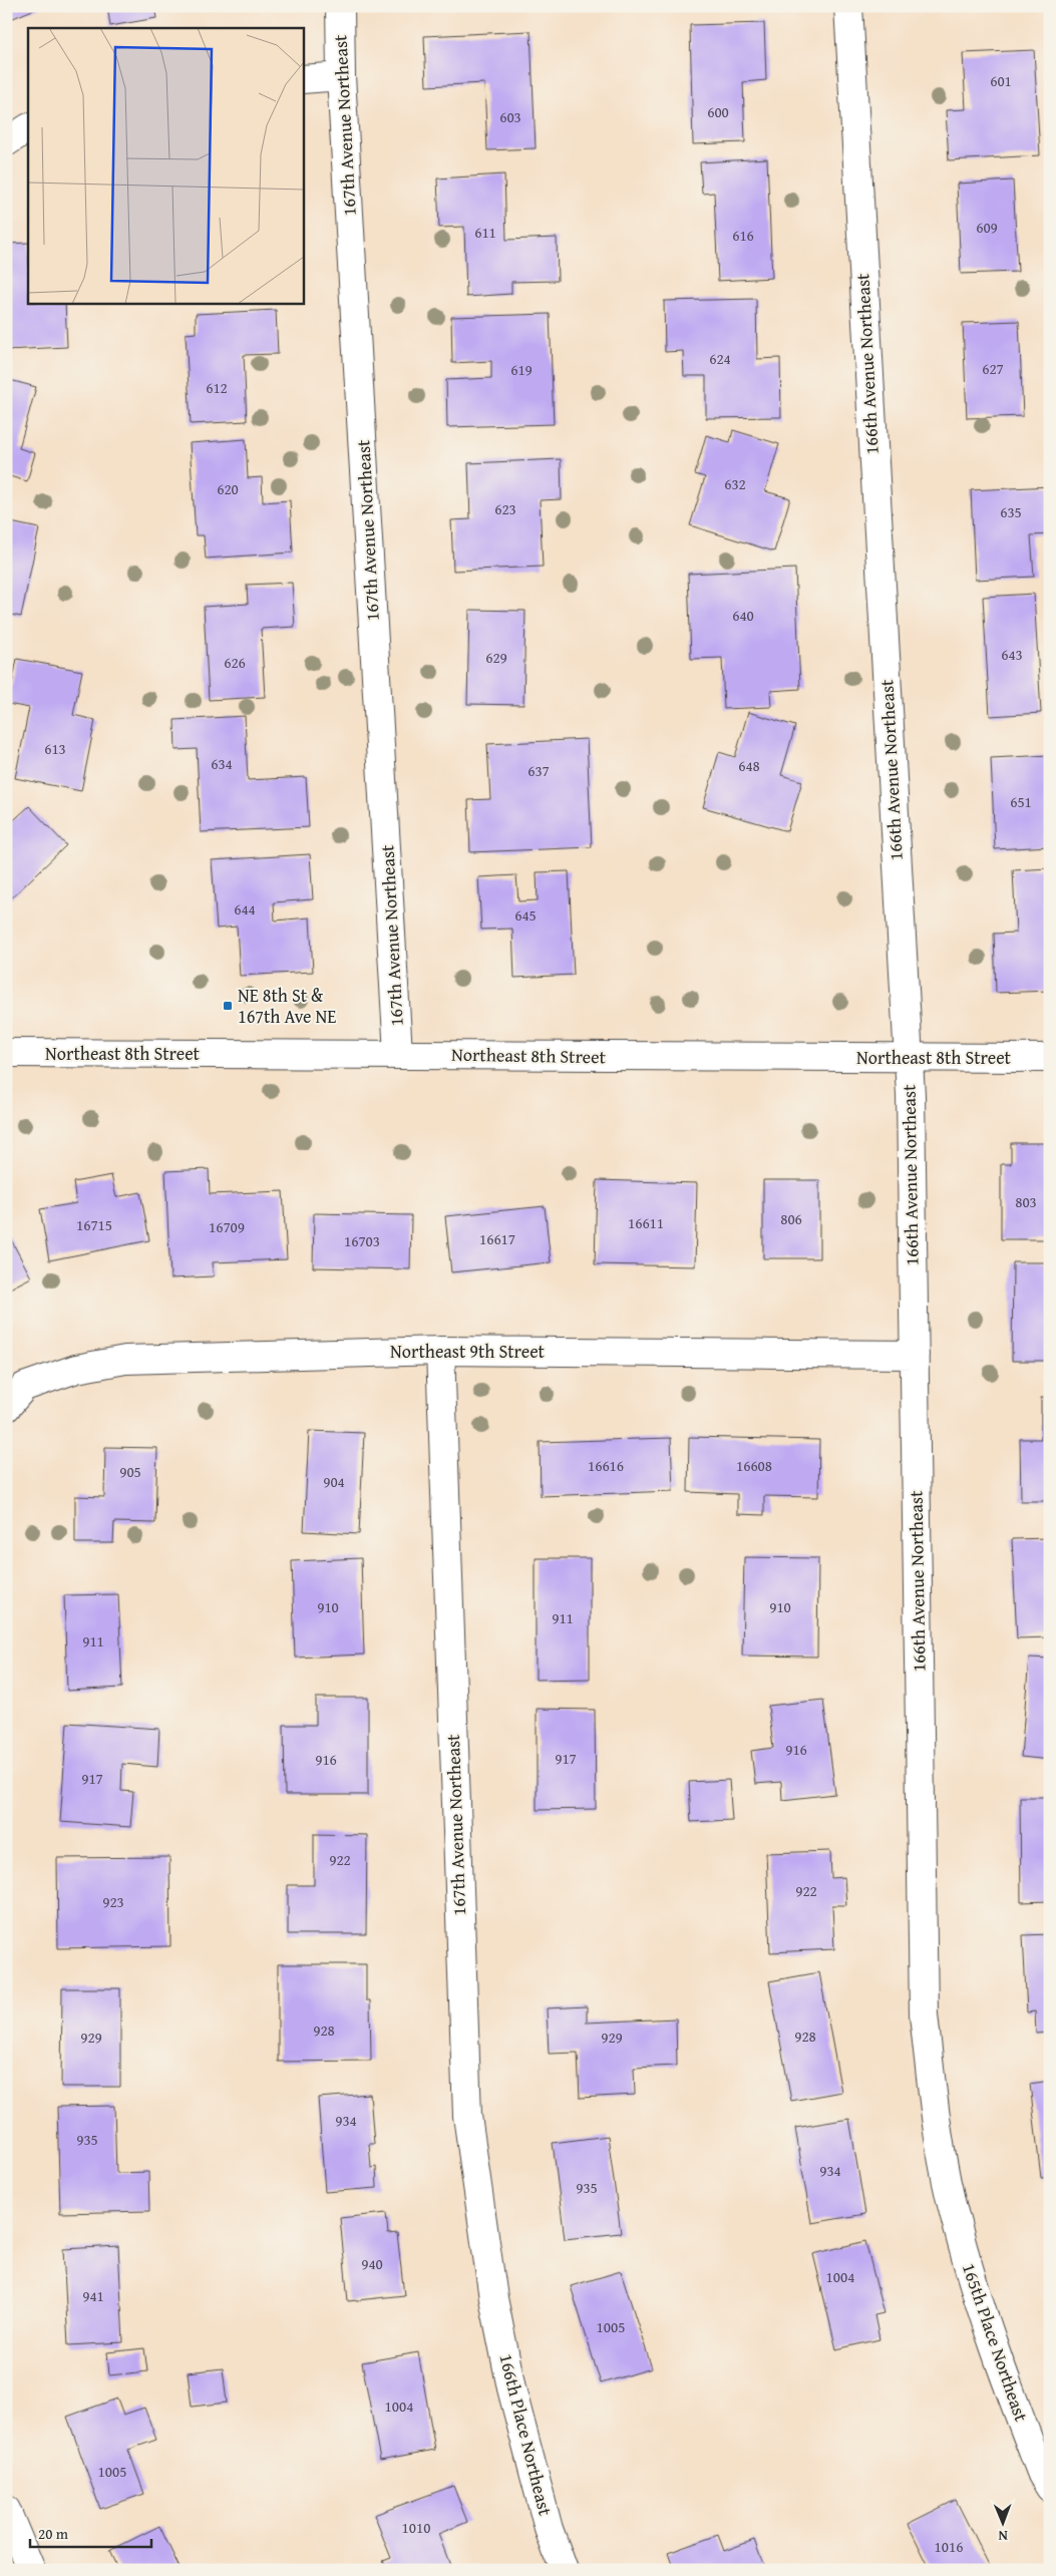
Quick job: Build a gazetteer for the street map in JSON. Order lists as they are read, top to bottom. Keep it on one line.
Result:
{"streets":{"street":["167th Avenue Northeast","166th Avenue Northeast","Northeast 8th Street","Northeast 9th Street","165th Place Northeast","166th Place Northeast"]},"crossings":[["167th Avenue Northeast","Northeast 8th Street"],["167th Avenue Northeast","Northeast 9th Street"],["167th Avenue Northeast","166th Place Northeast"],["166th Avenue Northeast","Northeast 8th Street"],["166th Avenue Northeast","Northeast 9th Street"],["166th Avenue Northeast","165th Place Northeast"]],"places":{"transit":["NE 8th St & 167th Ave NE"]},"house_numbers":["601","600","603","609","611","616","624","627","619","612","632","620","623","635","640","643","629","626","613","634","648","637","651","644","645","803","806","16611","16715","16709","16617","16703","16616","16608","905","904","910","910","911","911","916","917","916","917","922","922","923","928","928","929","929","934","935","934","935","940","1004","941","1005","1004","1005","1010","1016"],"scale_bar":"20 m","north":"bottom"}
